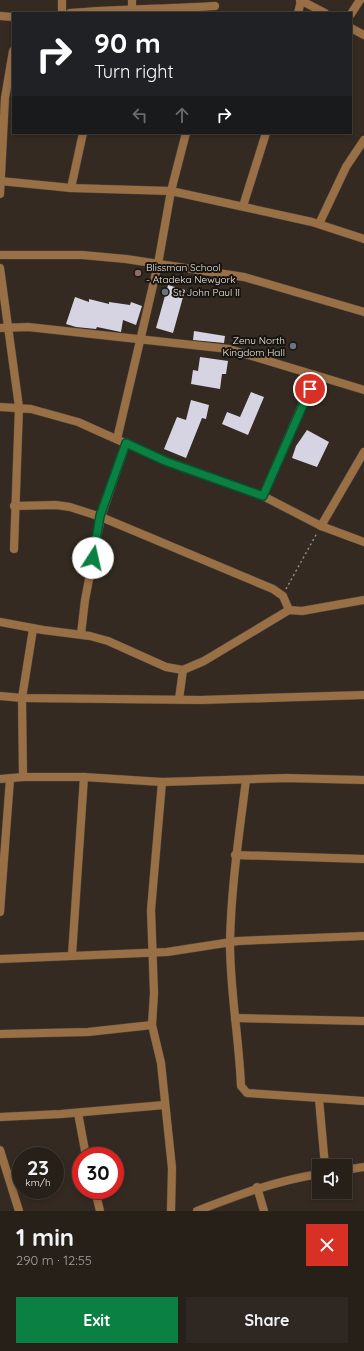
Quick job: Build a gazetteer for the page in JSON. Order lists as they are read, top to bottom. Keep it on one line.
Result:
{"places":["Blissman School - Atadeka Newyork","St. John Paul II","Zenu North Kingdom Hall"],"page":{"turn":["90 m","Turn right"],"speed":"23 km/h","limit":"30","heading":["1 min","290 m · 12:55"],"buttons":["Exit","Share"]}}
